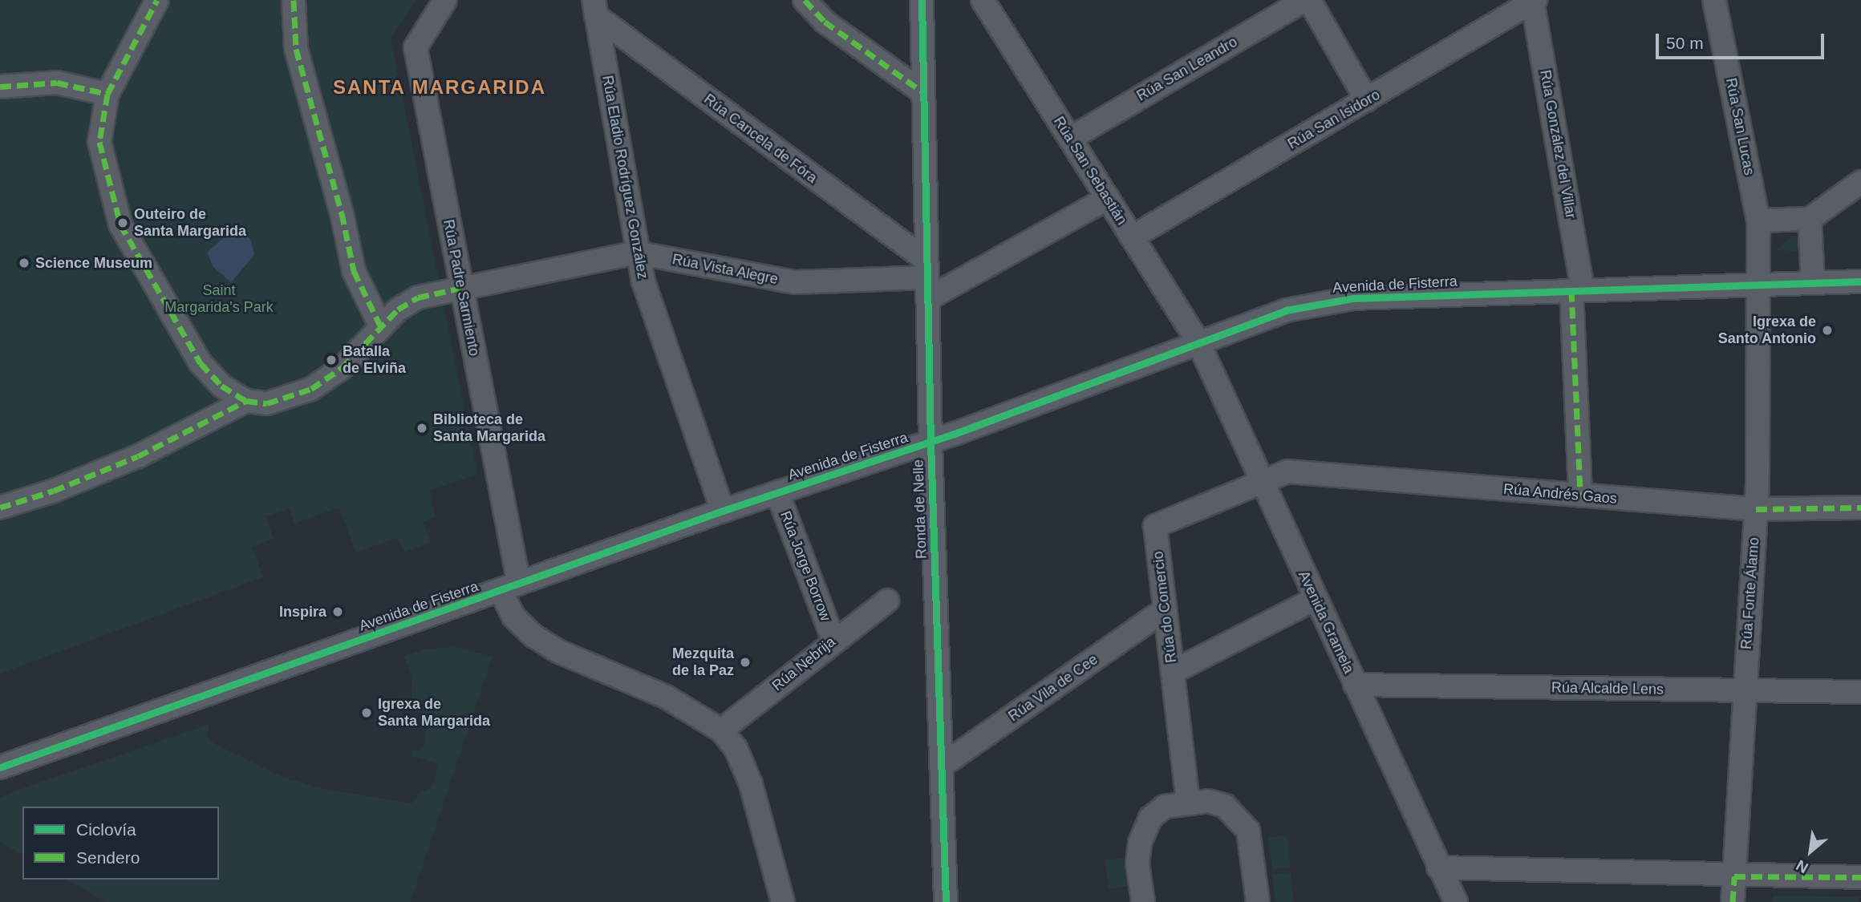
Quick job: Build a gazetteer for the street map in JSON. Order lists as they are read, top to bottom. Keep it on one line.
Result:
{"streets":{"street":["Rúa San Leandro","Rúa San Isidoro","Rúa San Lucas","Rúa Cancela de Fóra","Rúa González del Villar","Rúa San Sebastián","Rúa Eladio Rodríguez González","Rúa Vista Alegre","Avenida de Fisterra","Rúa Padre Sarmiento","Rúa Andrés Gaos","Ronda de Nelle","Rúa Jorge Borrow","Rúa Fonte Álamo","Rúa do Comercio","Avenida Gramela","Rúa Nebrija","Rúa Vila de Cee","Rúa Alcalde Lens"]},"crossings":[["Rúa San Leandro","Rúa San Sebastián"],["Rúa San Isidoro","Rúa González del Villar"],["Rúa San Isidoro","Rúa San Sebastián"],["Rúa San Lucas","Avenida de Fisterra"],["Rúa San Lucas","Rúa Fonte Álamo"],["Rúa Cancela de Fóra","Rúa Eladio Rodríguez González"],["Rúa Cancela de Fóra","Rúa Vista Alegre"],["Rúa Cancela de Fóra","Ronda de Nelle"],["Rúa González del Villar","Avenida de Fisterra"],["Rúa González del Villar","Rúa Andrés Gaos"],["Rúa San Sebastián","Avenida de Fisterra"],["Rúa San Sebastián","Avenida Gramela"],["Rúa Eladio Rodríguez González","Rúa Vista Alegre"],["Rúa Eladio Rodríguez González","Avenida de Fisterra"],["Rúa Vista Alegre","Rúa Padre Sarmiento"],["Rúa Vista Alegre","Ronda de Nelle"],["Avenida de Fisterra","Rúa Padre Sarmiento"],["Avenida de Fisterra","Ronda de Nelle"],["Avenida de Fisterra","Rúa Jorge Borrow"],["Avenida de Fisterra","Rúa Fonte Álamo"],["Avenida de Fisterra","Avenida Gramela"],["Rúa Padre Sarmiento","Rúa Nebrija"],["Rúa Andrés Gaos","Rúa Fonte Álamo"],["Rúa Andrés Gaos","Rúa do Comercio"],["Rúa Andrés Gaos","Avenida Gramela"],["Ronda de Nelle","Rúa Vila de Cee"],["Rúa Jorge Borrow","Rúa Nebrija"],["Rúa Fonte Álamo","Rúa Alcalde Lens"],["Rúa do Comercio","Avenida Gramela"],["Rúa do Comercio","Rúa Vila de Cee"],["Avenida Gramela","Rúa Alcalde Lens"]],"districts":["SANTA MARGARIDA"],"parks":["Saint Margarida's Park"],"places":["Outeiro de Santa Margarida","Science Museum","Igrexa de Santo Antonio","Batalla de Elviña","Biblioteca de Santa Margarida","Inspira","Mezquita de la Paz","Igrexa de Santa Margarida"],"legend":["Ciclovía","Sendero"],"scale_bar":"50 m","north":"bottom left"}
